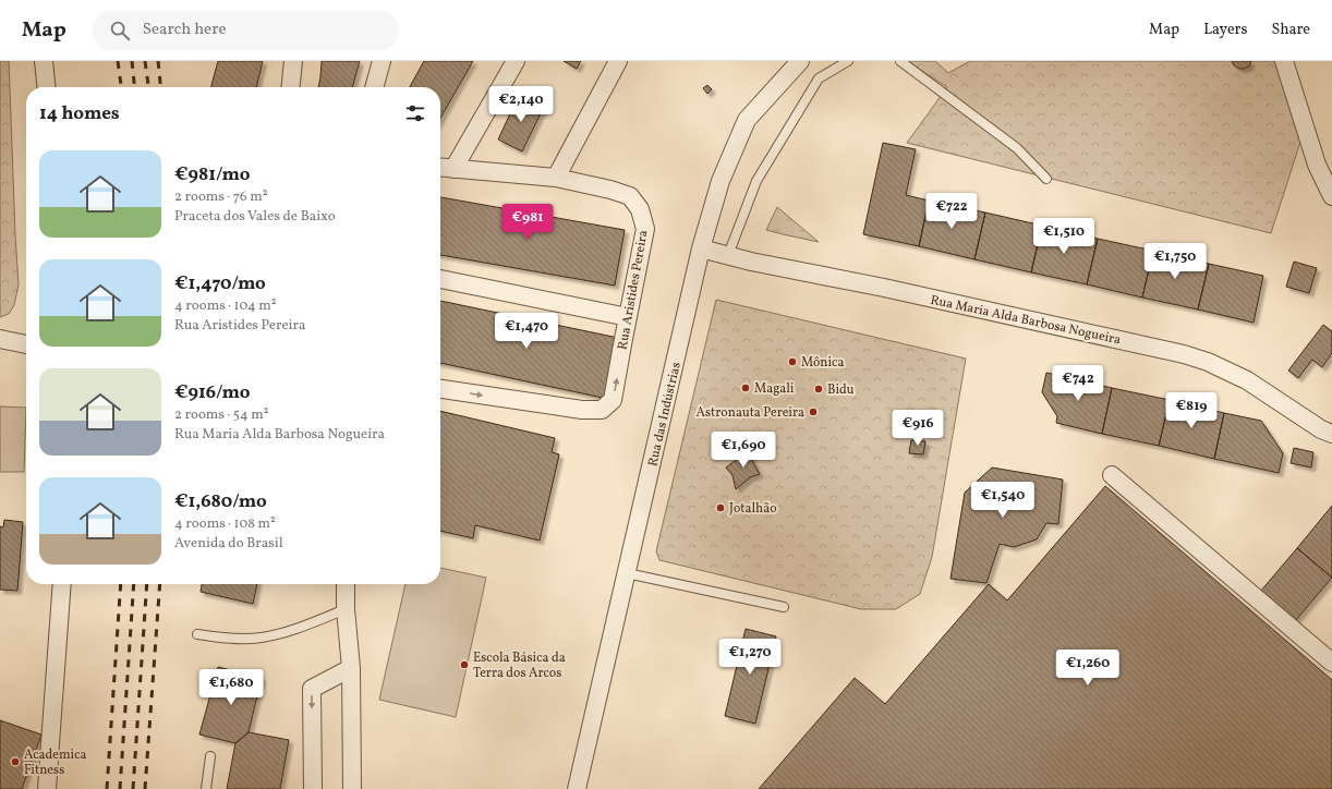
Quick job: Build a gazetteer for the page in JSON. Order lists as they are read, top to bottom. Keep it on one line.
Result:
{"streets":{"street":["Rua Aristides Pereira","Rua Maria Alda Barbosa Nogueira","Rua das Indústrias"]},"crossings":[["Rua Maria Alda Barbosa Nogueira","Rua das Indústrias"]],"places":["Mônica","Magali","Bidu","Astronauta Pereira","Jotalhão","Escola Básica da Terra dos Arcos","Academica Fitness"],"page":{"header":"Map","search":"Search here","nav":["Map","Layers","Share"],"price":["€2,140","€722","€981","€1,510","€1,750","€1,470","€742","€819","€916","€1,690","€1,540","€1,270","€1,260","€1,680"],"heading":"14 homes","list":[{"name":"€981/mo","note":"2 rooms · 76 m² · Praceta dos Vales de Baixo"},{"name":"€1,470/mo","note":"4 rooms · 104 m² · Rua Aristides Pereira"},{"name":"€916/mo","note":"2 rooms · 54 m² · Rua Maria Alda Barbosa Nogueira"},{"name":"€1,680/mo","note":"4 rooms · 108 m² · Avenida do Brasil"}]}}
